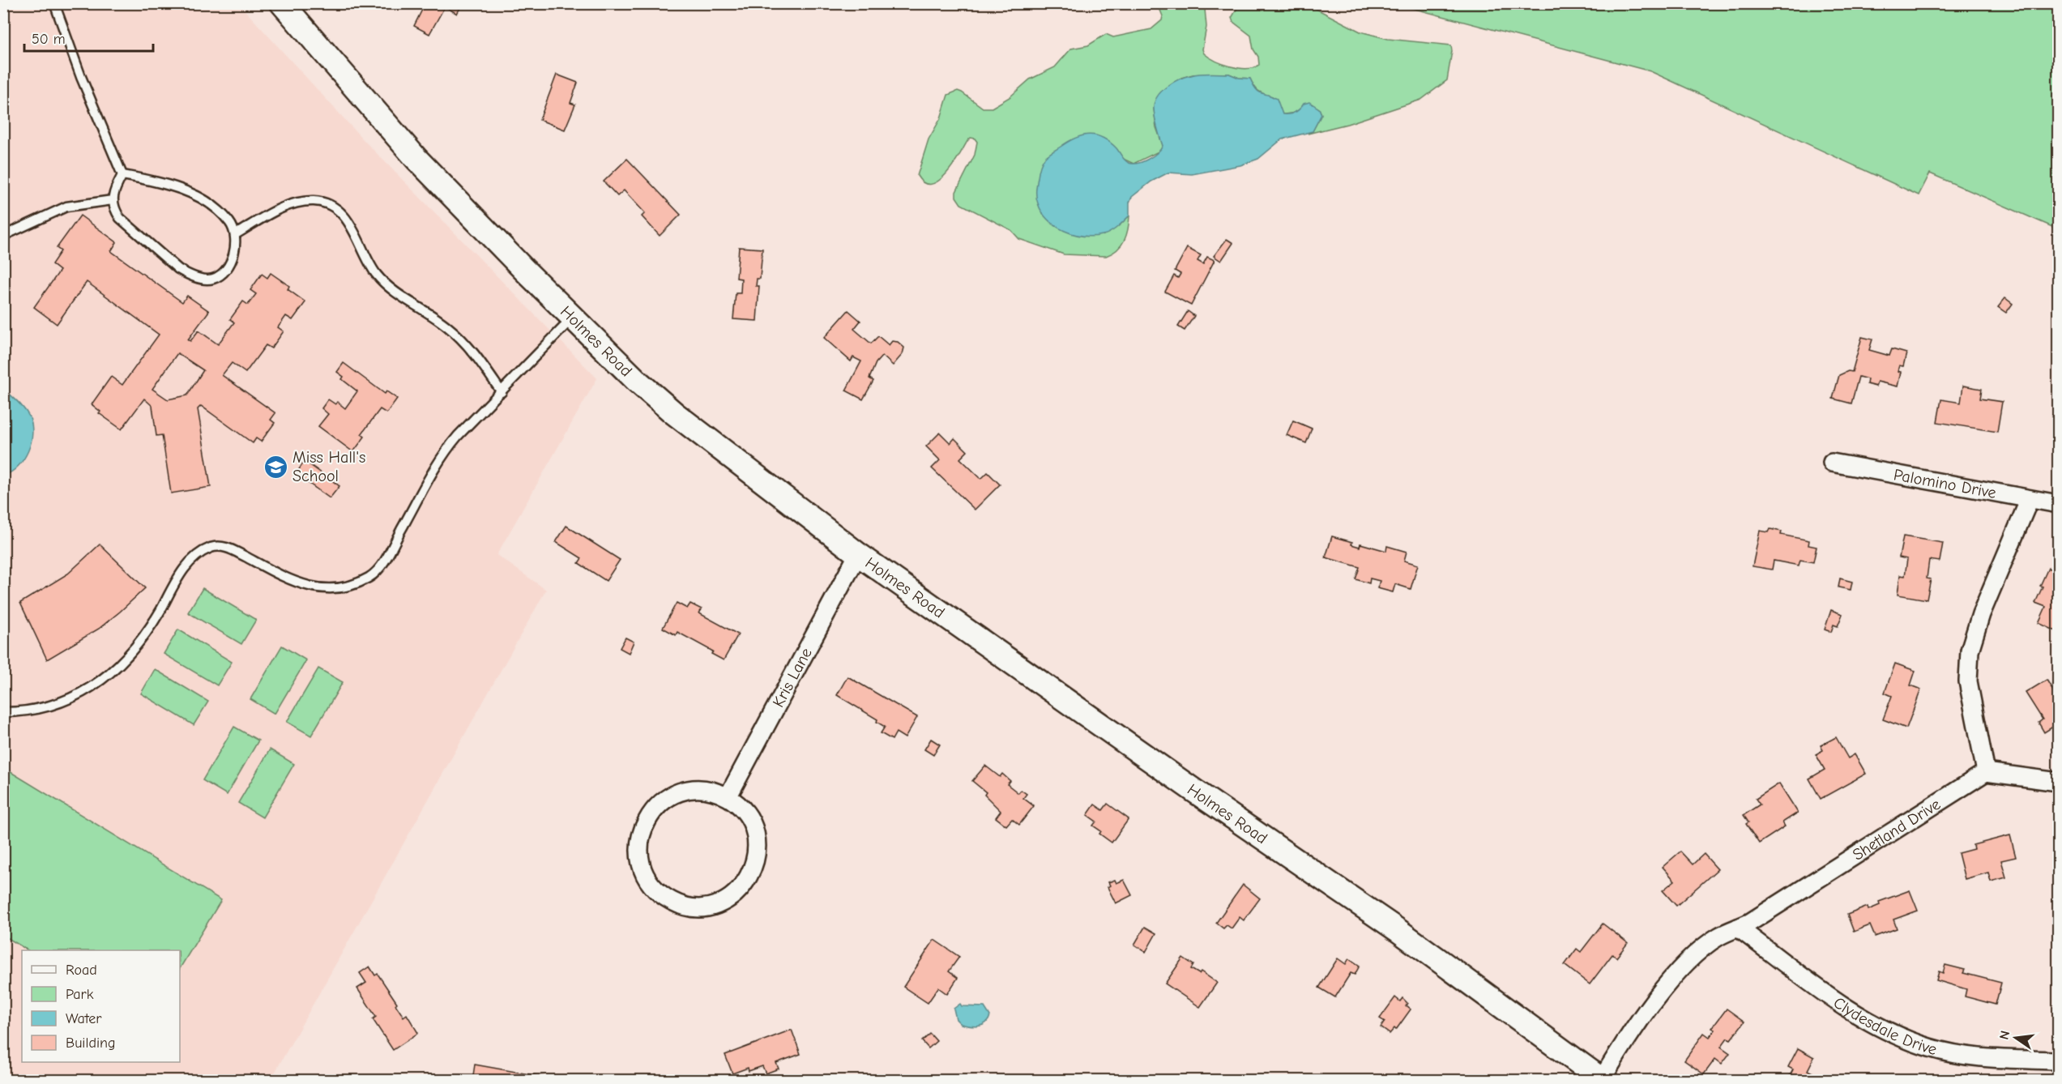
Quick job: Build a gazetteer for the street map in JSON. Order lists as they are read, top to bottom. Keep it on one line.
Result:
{"streets":{"street":["Holmes Road","Palomino Drive","Kris Lane","Shetland Drive","Clydesdale Drive"]},"crossings":[["Holmes Road","Kris Lane"],["Holmes Road","Shetland Drive"],["Shetland Drive","Clydesdale Drive"]],"places":{"school or university":["Miss Hall's School"]},"legend":["Road","Park","Water","Building"],"scale_bar":"50 m","north":"left"}
